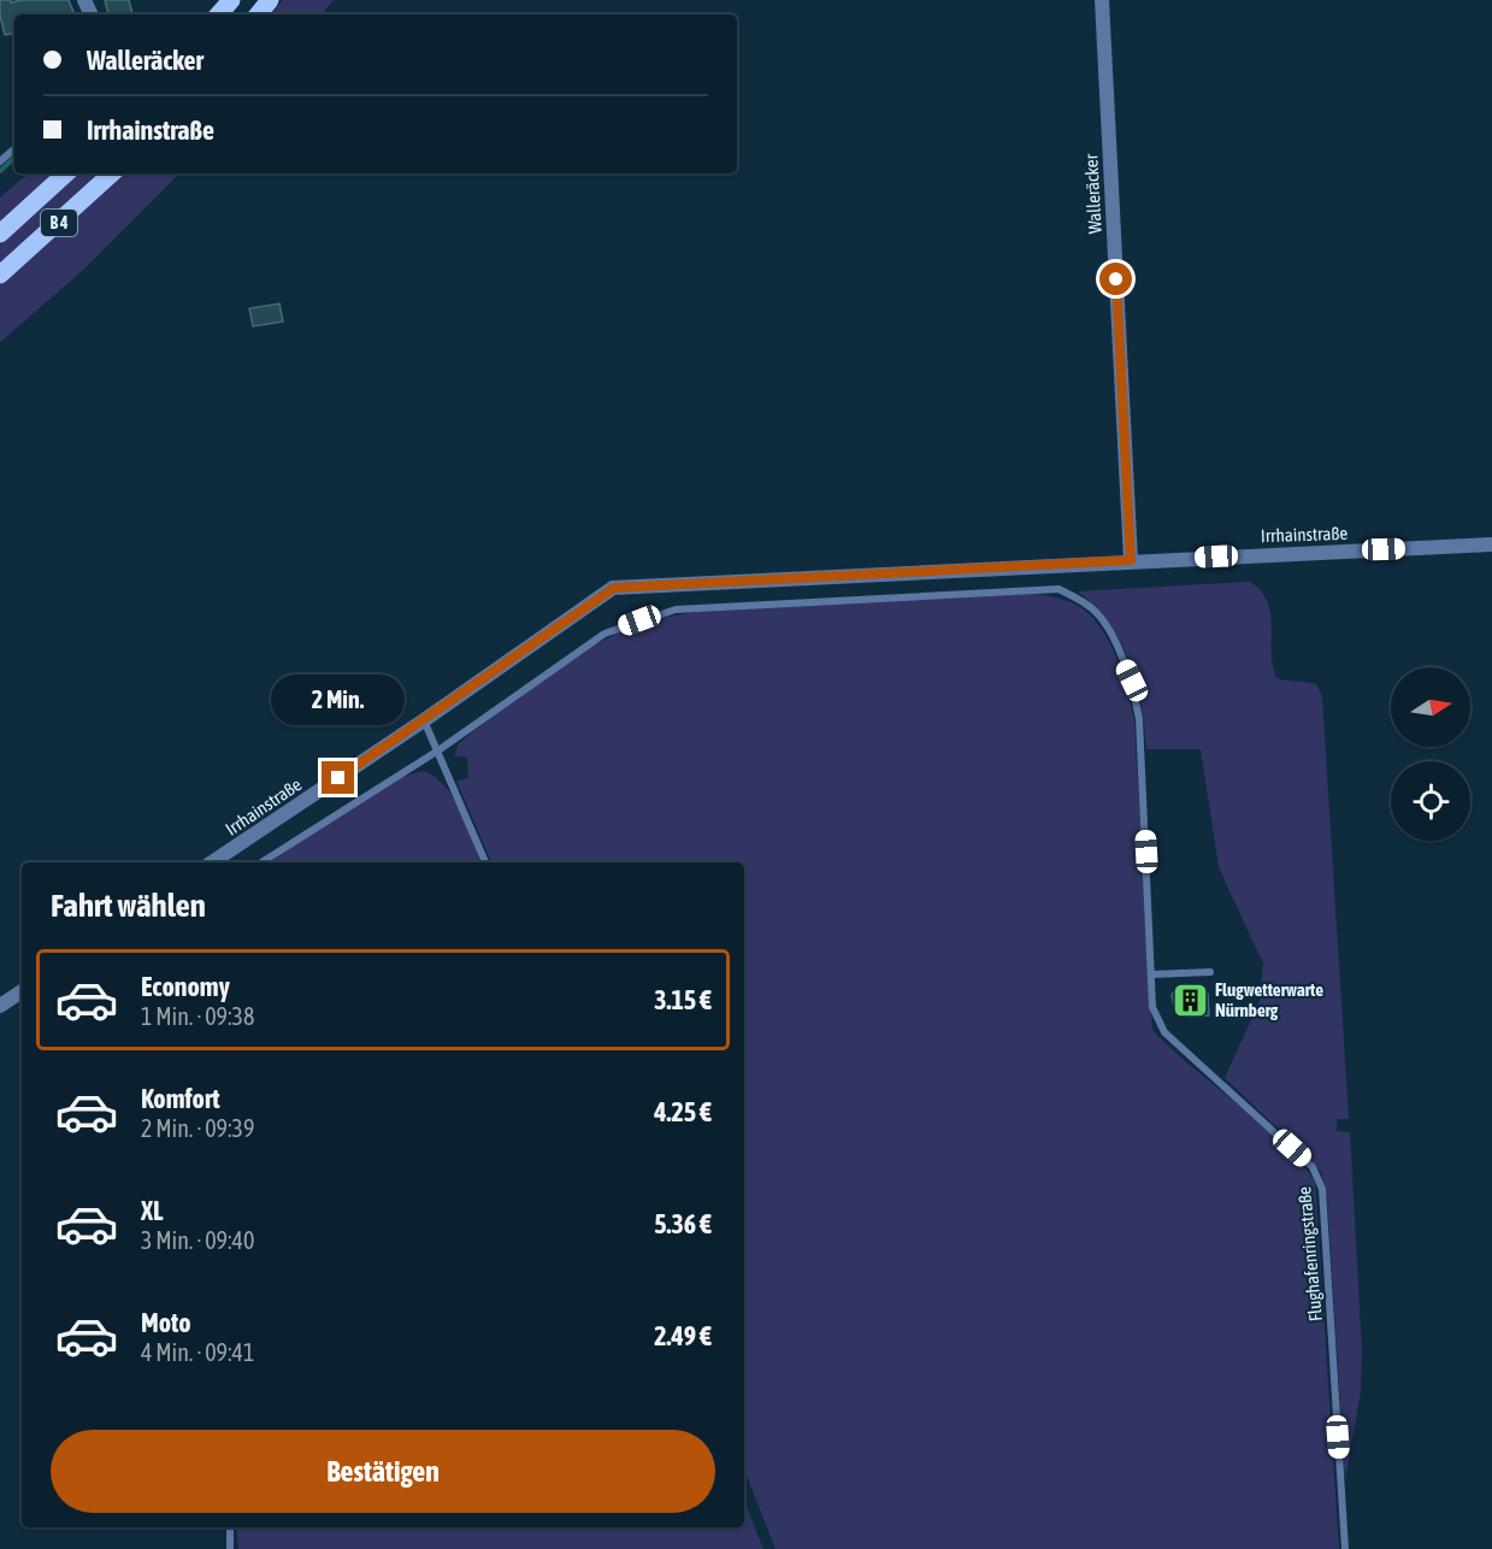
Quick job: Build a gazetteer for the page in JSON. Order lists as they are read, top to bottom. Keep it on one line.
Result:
{"streets":{"main road":["B 4"],"street":["Walleräcker","Irrhainstraße"],"lane":["Flughafenringstraße"]},"crossings":[["Walleräcker","Irrhainstraße"]],"places":{"building":["Flugwetterwarte Nürnberg"]},"north":"right","page":{"banner":["Walleräcker","Irrhainstraße"],"bubble":"2 Min.","heading":"Fahrt wählen","list":[{"name":"Economy","note":"1 Min. · 09:38","value":"3.15 €"},{"name":"Komfort","note":"2 Min. · 09:39","value":"4.25 €"},{"name":"XL","note":"3 Min. · 09:40","value":"5.36 €"},{"name":"Moto","note":"4 Min. · 09:41","value":"2.49 €"}],"buttons":"Bestätigen"}}
